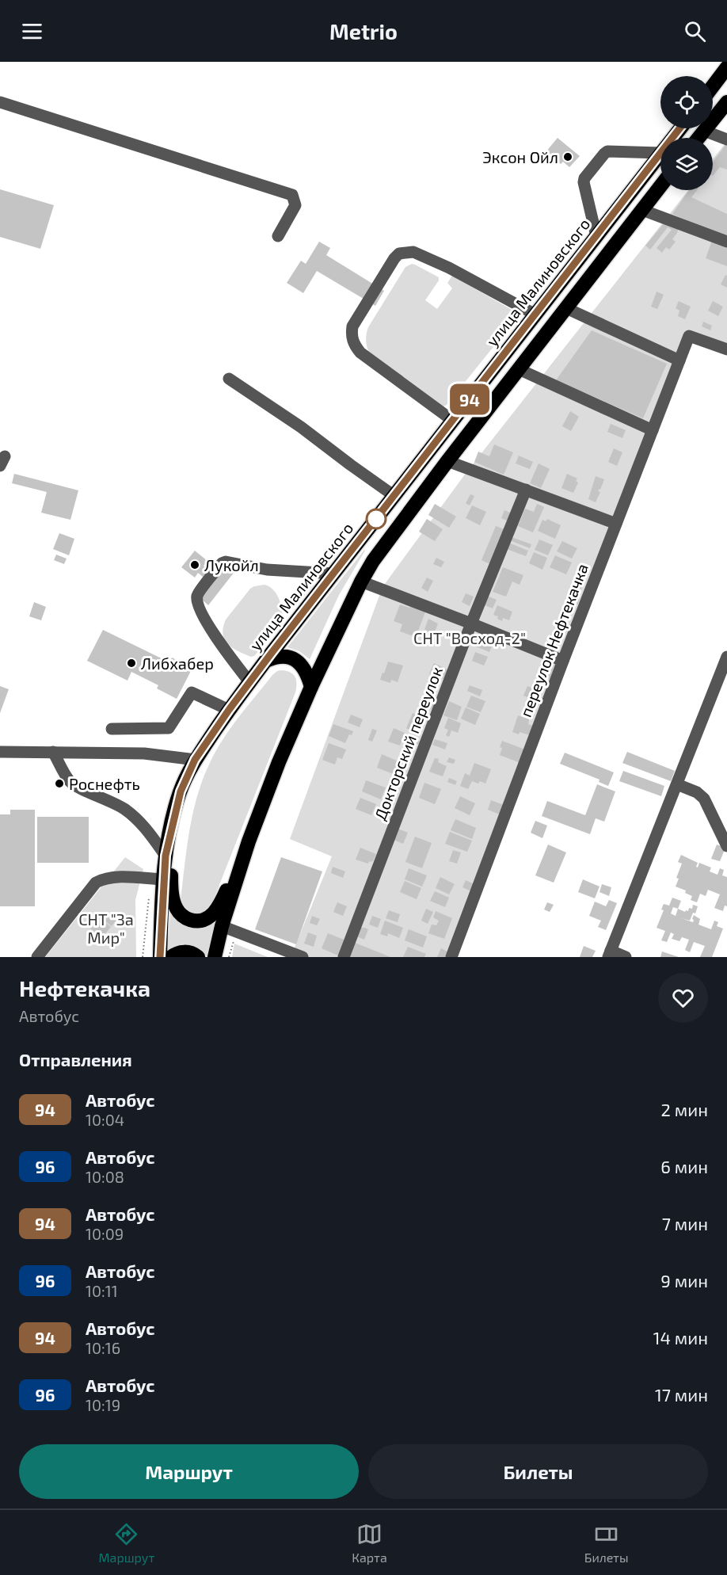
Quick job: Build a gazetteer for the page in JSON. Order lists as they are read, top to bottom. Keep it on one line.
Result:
{"streets":{"highway":["улица Малиновского"],"street":["переулок Нефтекачка","Докторский переулок"]},"parks":["СНТ \"Восход-2\"","СНТ \"За Мир\""],"places":["Эксон Ойл","Лукойл","Либхабер","Роснефть"],"lines":["bus line 94"],"page":{"header":"Metrio","on_map":"94","heading":[["Нефтекачка","Автобус"],"Отправления"],"list":[{"mark":"94","name":"Автобус","note":"10:04","value":"2 мин"},{"mark":"96","name":"Автобус","note":"10:08","value":"6 мин"},{"mark":"94","name":"Автобус","note":"10:09","value":"7 мин"},{"mark":"96","name":"Автобус","note":"10:11","value":"9 мин"},{"mark":"94","name":"Автобус","note":"10:16","value":"14 мин"},{"mark":"96","name":"Автобус","note":"10:19","value":"17 мин"}],"buttons":["Маршрут","Билеты"],"tabs":["Маршрут","Карта","Билеты"]}}
